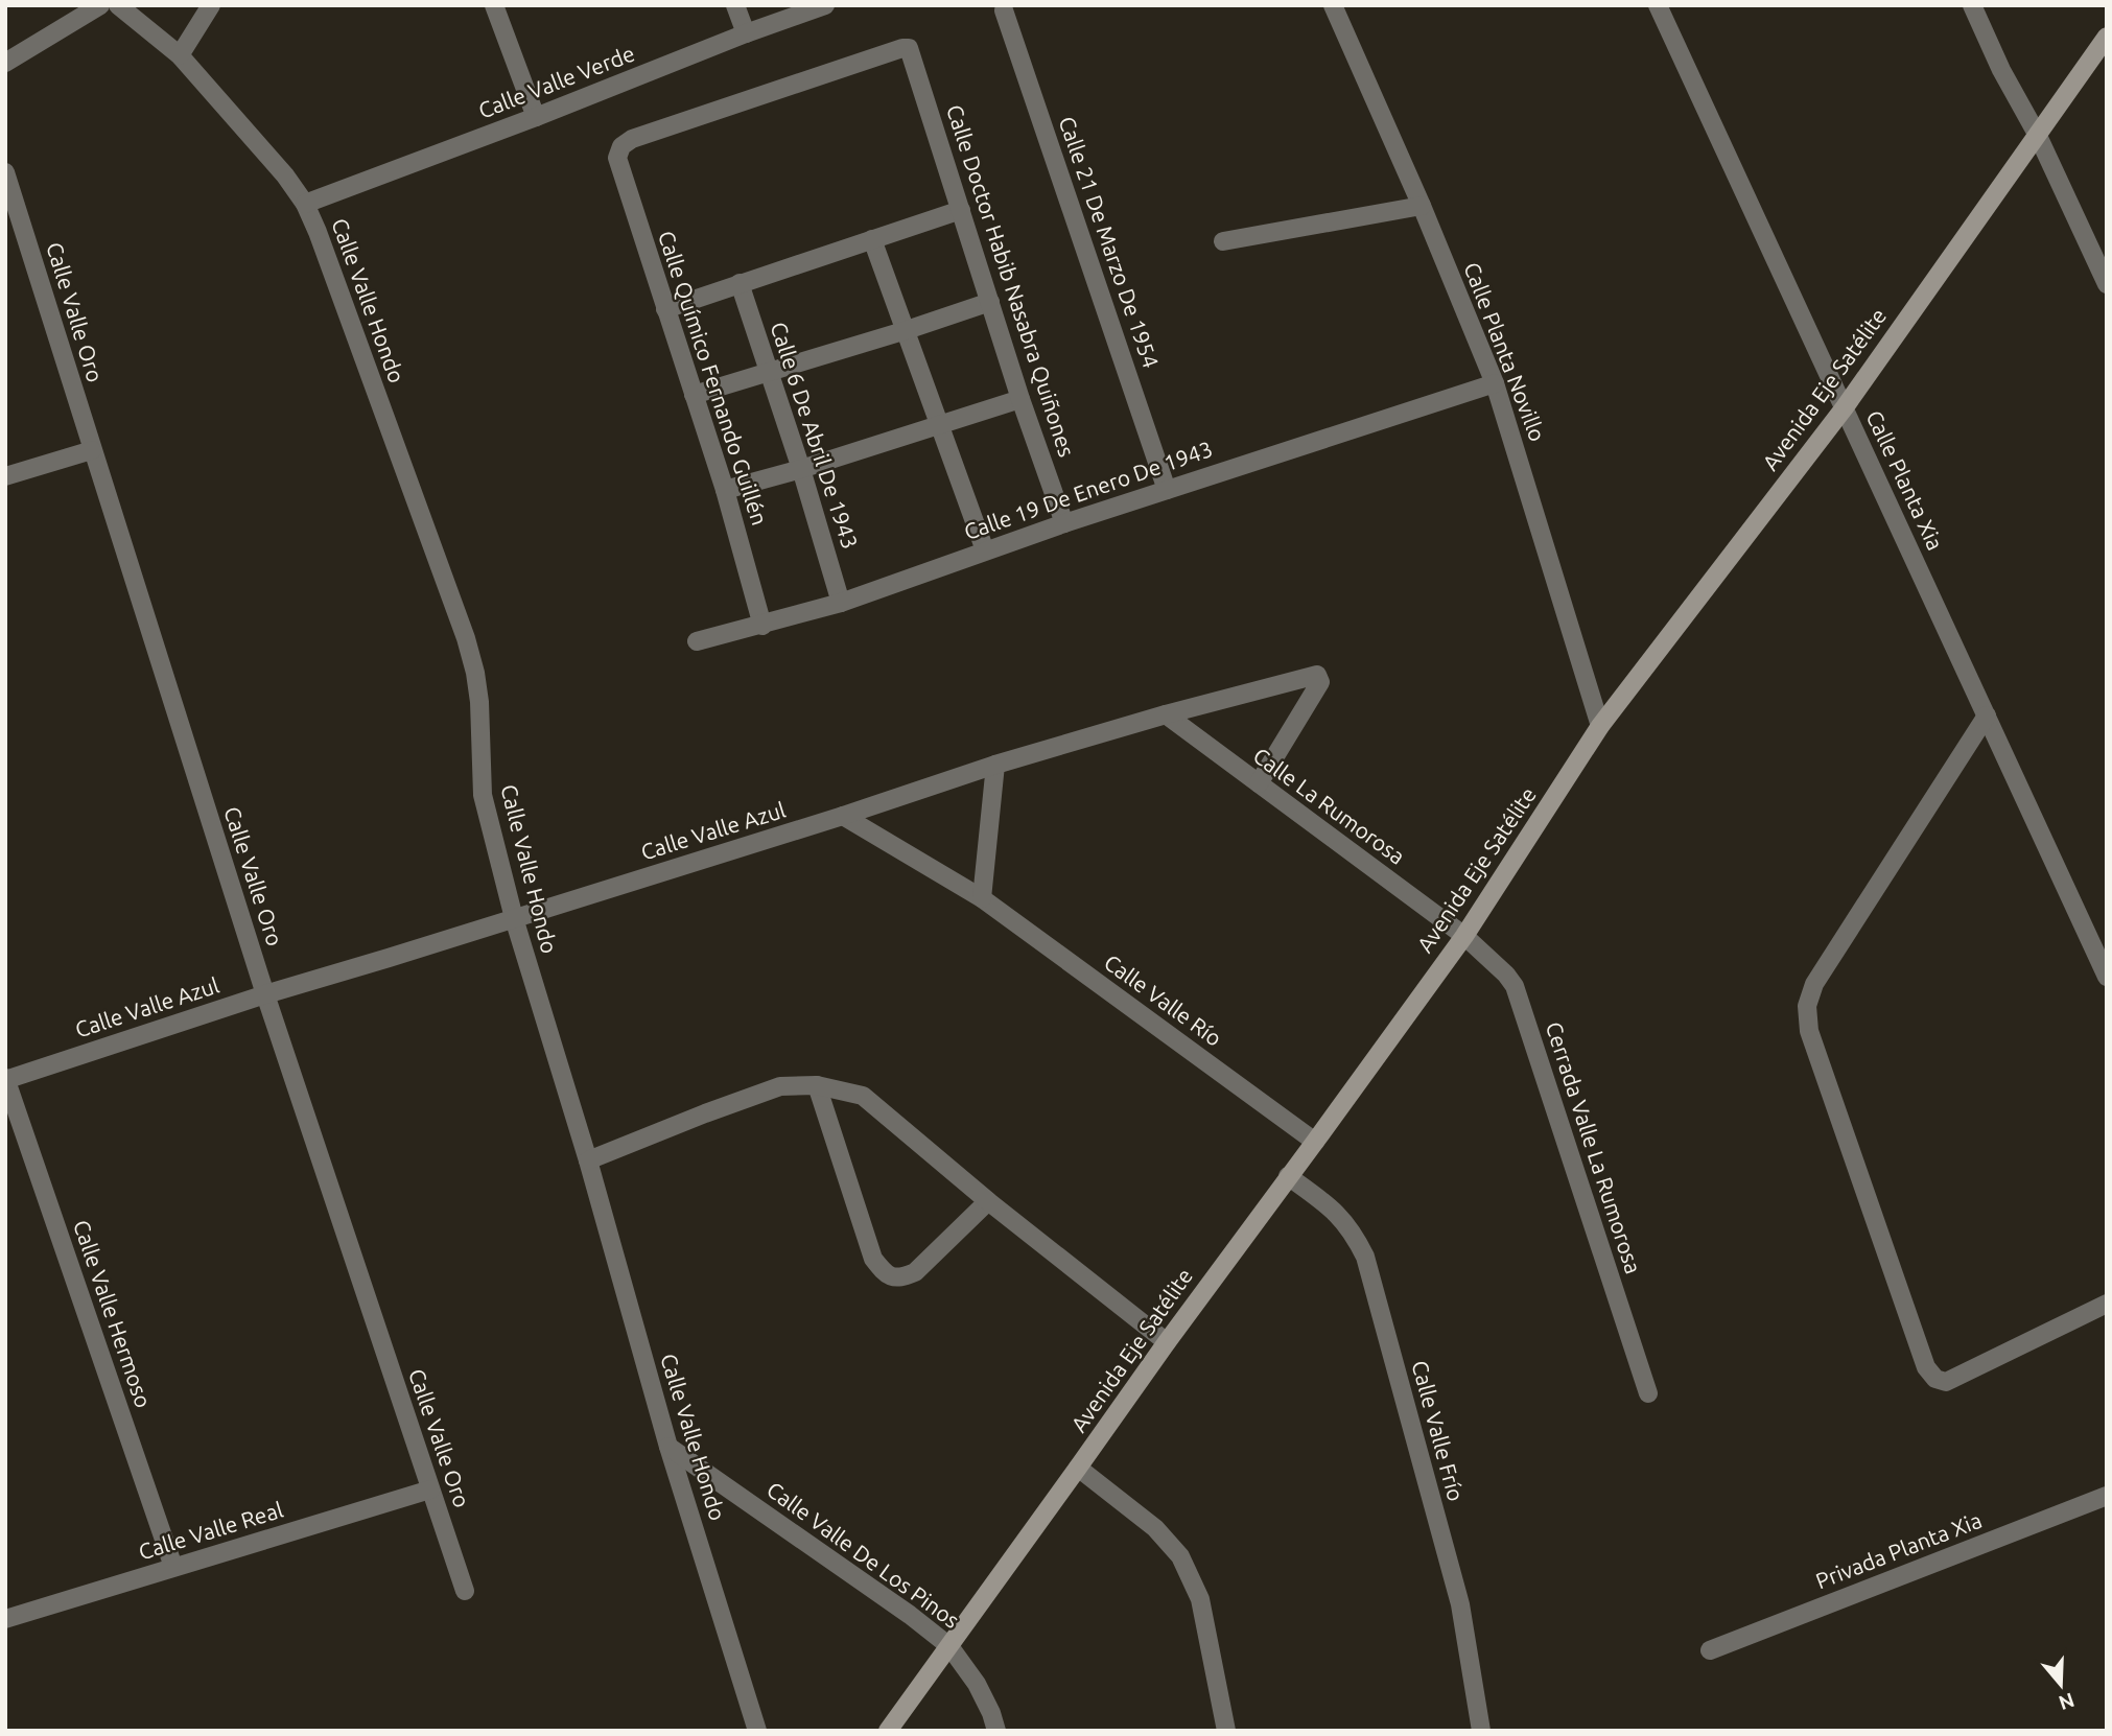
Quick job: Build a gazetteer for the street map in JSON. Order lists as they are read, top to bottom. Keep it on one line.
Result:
{"streets":{"street":["Calle Valle Verde","Calle 21 De Marzo De 1954","Calle Doctor Habib Nasabra Quiñones","Calle Valle Hondo","Calle Valle Oro","Calle Planta Novillo","Calle Químico Fernando Guillén","Avenida Eje Satélite","Calle 6 De Abril De 1943","Calle Planta Xia","Calle 19 De Enero De 1943","Calle La Rumorosa","Calle Valle Azul","Calle Valle Río","Cerrada Valle La Rumorosa","Calle Valle Hermoso","Calle Valle Frío","Calle Valle Real","Privada Planta Xia","Calle Valle De Los Pinos"]},"crossings":[["Calle Valle Verde","Calle Valle Hondo"],["Calle 21 De Marzo De 1954","Calle 19 De Enero De 1943"],["Calle Doctor Habib Nasabra Quiñones","Calle Químico Fernando Guillén"],["Calle Doctor Habib Nasabra Quiñones","Calle 19 De Enero De 1943"],["Calle Valle Hondo","Calle Valle Azul"],["Calle Valle Hondo","Calle Valle De Los Pinos"],["Calle Valle Oro","Calle Valle Azul"],["Calle Valle Oro","Calle Valle Real"],["Calle Planta Novillo","Avenida Eje Satélite"],["Calle Planta Novillo","Calle 19 De Enero De 1943"],["Calle Químico Fernando Guillén","Calle 19 De Enero De 1943"],["Avenida Eje Satélite","Calle Planta Xia"],["Avenida Eje Satélite","Calle La Rumorosa"],["Avenida Eje Satélite","Calle Valle Río"],["Avenida Eje Satélite","Cerrada Valle La Rumorosa"],["Avenida Eje Satélite","Calle Valle Frío"],["Avenida Eje Satélite","Calle Valle De Los Pinos"],["Calle 6 De Abril De 1943","Calle 19 De Enero De 1943"],["Calle La Rumorosa","Calle Valle Azul"],["Calle La Rumorosa","Cerrada Valle La Rumorosa"],["Calle Valle Azul","Calle Valle Río"],["Calle Valle Azul","Calle Valle Hermoso"],["Calle Valle Hermoso","Calle Valle Real"]],"north":"bottom"}
